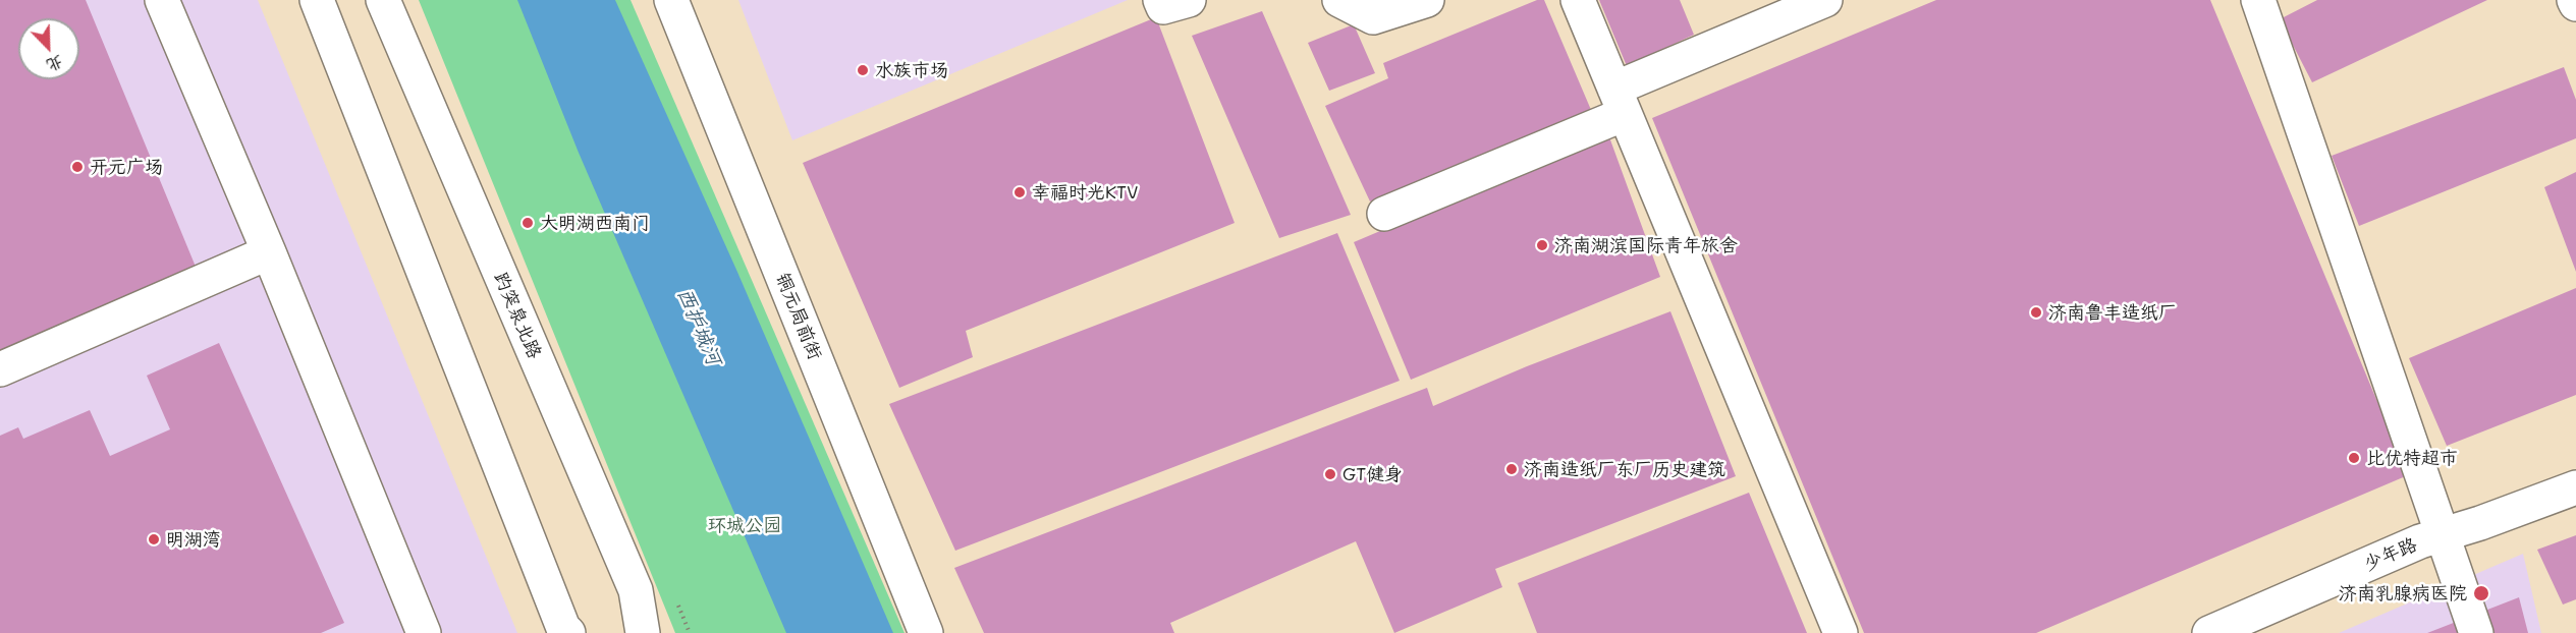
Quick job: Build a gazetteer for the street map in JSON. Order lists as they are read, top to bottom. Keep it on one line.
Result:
{"streets":{"street":["趵突泉北路","铜元局前街","少年路"]},"water":["西护城河"],"parks":["环城公园"],"places":["水族市场","开元广场","幸福时光KTV","大明湖西南门","济南湖滨国际青年旅舍","济南鲁丰造纸厂","比优特超市","济南造纸厂东厂历史建筑","GT健身","明湖湾","济南乳腺病医院"],"north":"bottom right"}
